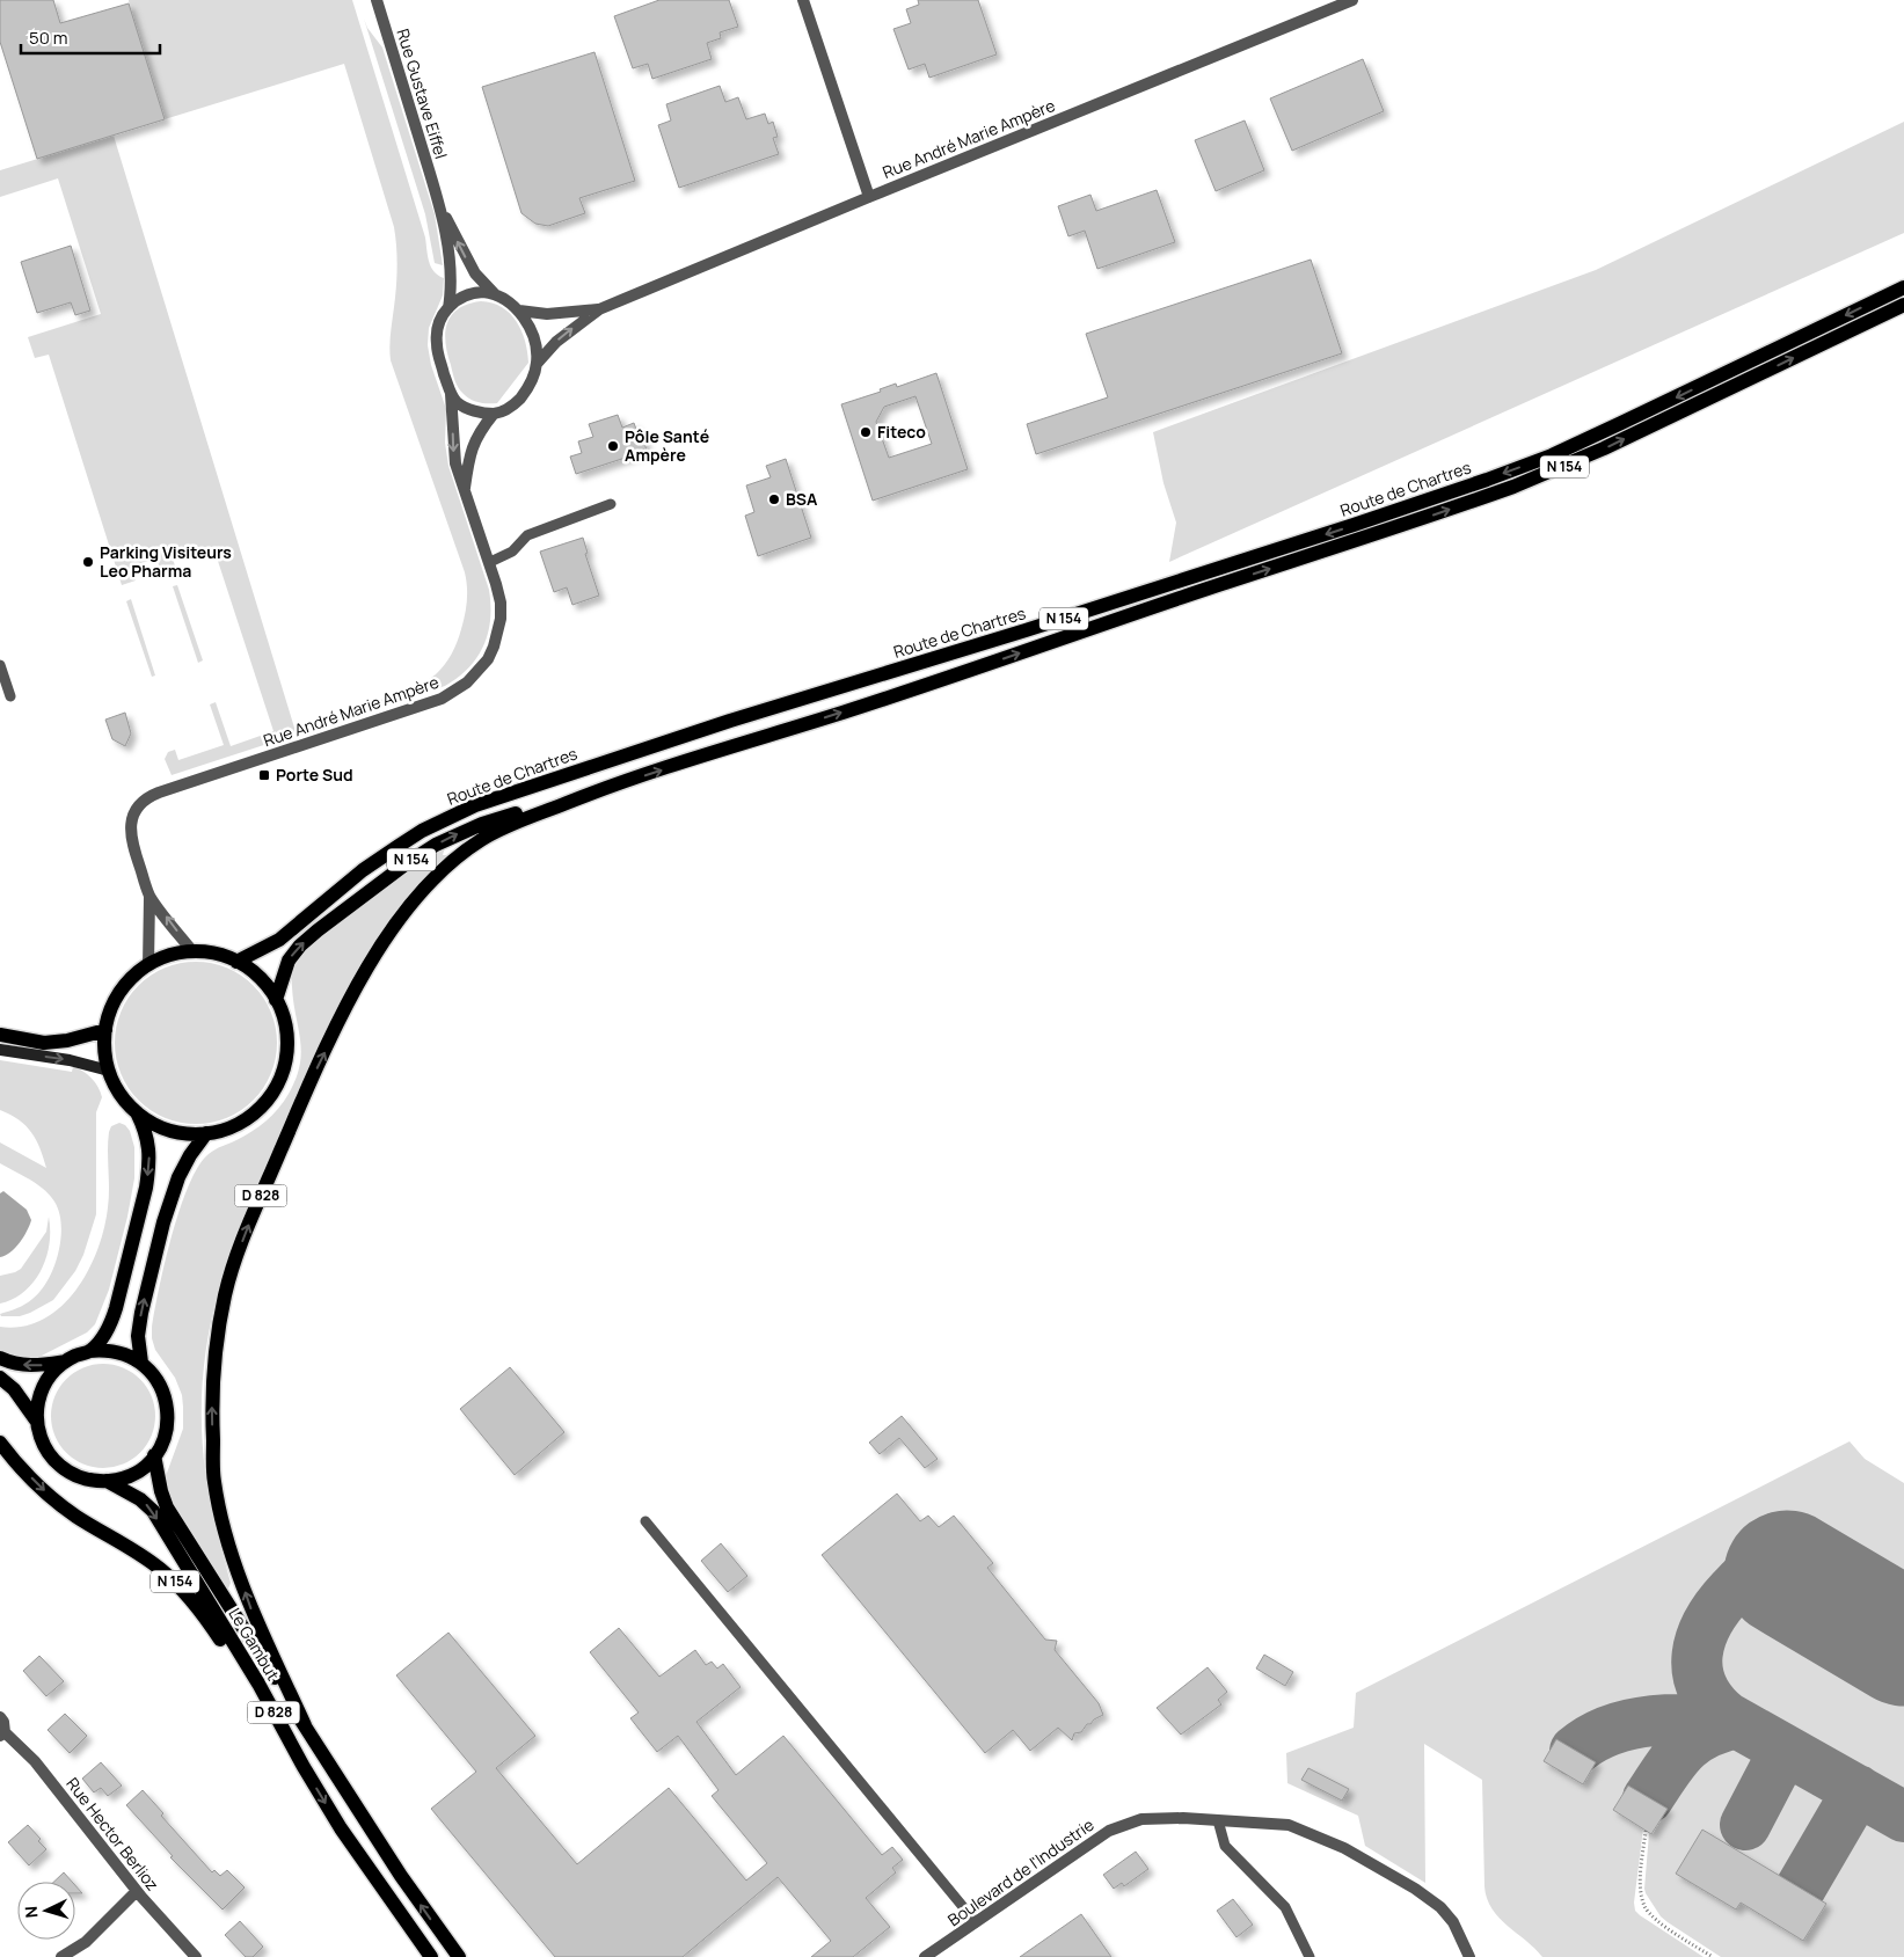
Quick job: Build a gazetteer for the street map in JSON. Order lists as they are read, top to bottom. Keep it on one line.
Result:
{"streets":{"main road":["N 154","Route de Chartres","D 828","Le Gambut"],"street":["Rue Gustave Eiffel","Rue André Marie Ampère","Rue Hector Berlioz","Boulevard de l'Industrie"]},"crossings":[["Rue Gustave Eiffel","Rue André Marie Ampère"],["Rue André Marie Ampère","N 154"],["Rue André Marie Ampère","Route de Chartres"],["N 154","Route de Chartres"],["N 154","D 828"],["N 154","Le Gambut"],["D 828","Le Gambut"]],"places":{"other":["Fiteco","Pôle Santé Ampère","BSA","Parking Visiteurs Leo Pharma"],"transit":["Porte Sud"]},"scale_bar":"50 m","north":"left"}
